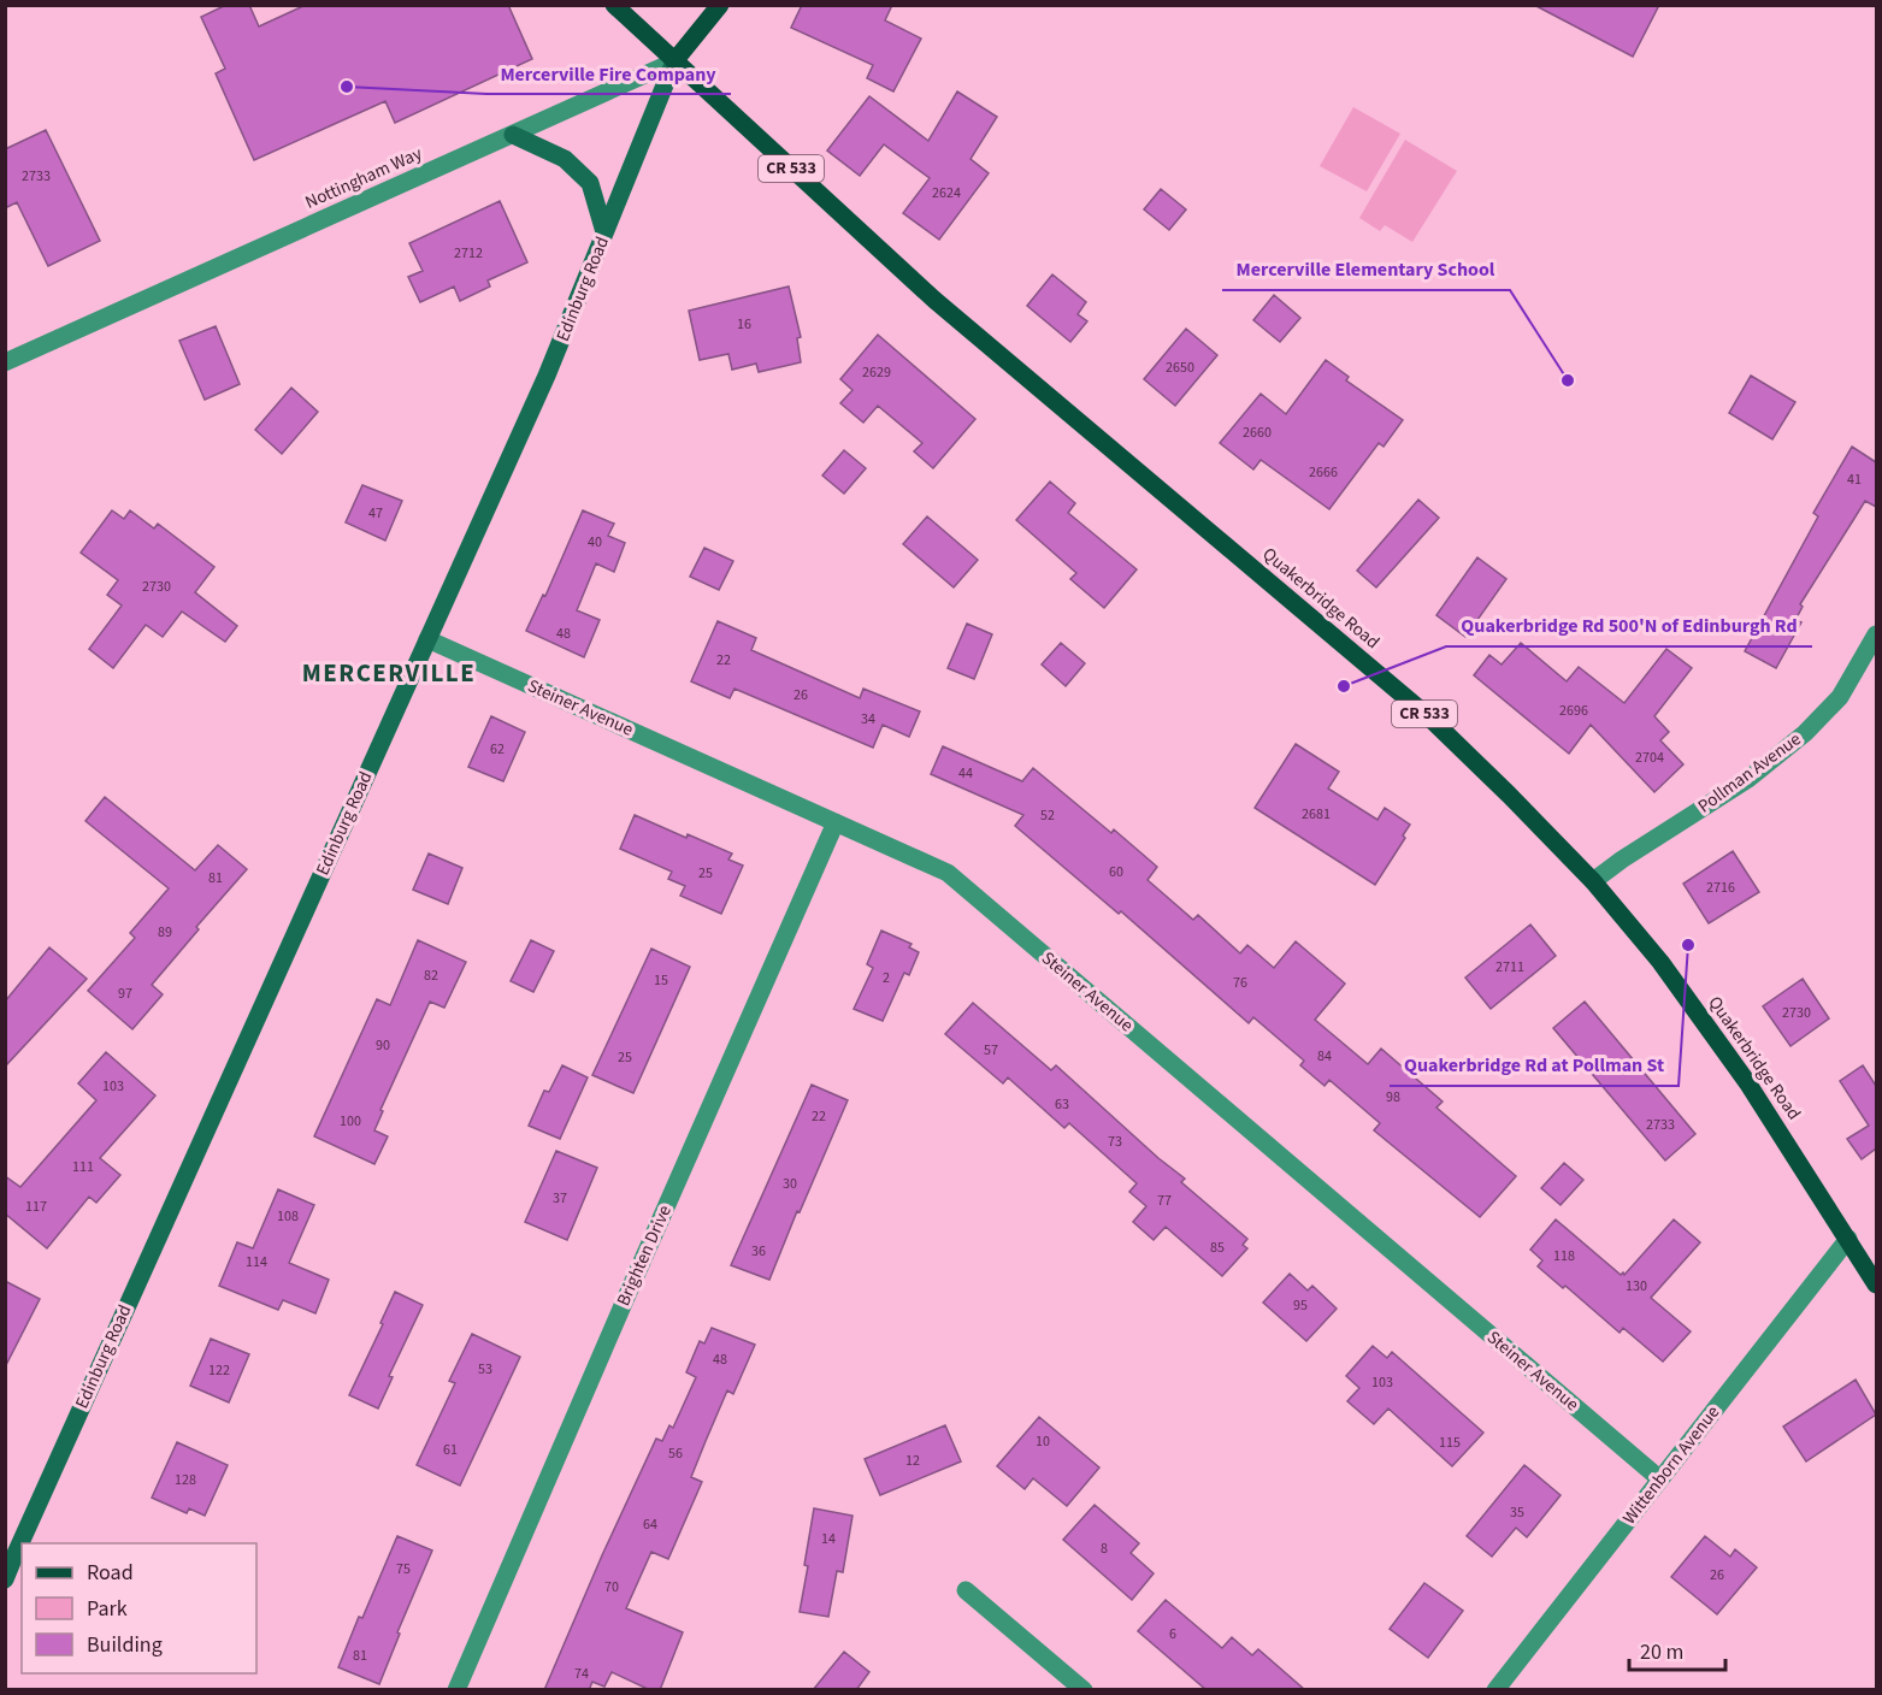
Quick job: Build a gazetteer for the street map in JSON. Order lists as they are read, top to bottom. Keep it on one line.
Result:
{"streets":{"main road":["CR 533","Nottingham Way","Edinburg Road","Quakerbridge Road"],"street":["Steiner Avenue","Pollman Avenue","Brighten Drive","Wittenborn Avenue"]},"crossings":[["CR 533","Nottingham Way"],["CR 533","Edinburg Road"],["CR 533","Quakerbridge Road"],["Nottingham Way","Edinburg Road"],["Nottingham Way","Quakerbridge Road"],["Edinburg Road","Quakerbridge Road"],["Edinburg Road","Steiner Avenue"],["Quakerbridge Road","Pollman Avenue"],["Quakerbridge Road","Wittenborn Avenue"],["Steiner Avenue","Brighten Drive"],["Steiner Avenue","Wittenborn Avenue"]],"districts":["MERCERVILLE"],"places":["Mercerville Fire Company","Mercerville Elementary School","Quakerbridge Rd 500'N of Edinburgh Rd","Quakerbridge Rd at Pollman St"],"house_numbers":["2733","2624","2712","16","2650","2629","2660","2666","41","47","40","2730","48","22","26","2696","34","62","2704","44","2681","52","60","25","81","2716","89","2711","82","2","15","76","97","2730","90","57","84","25","103","98","63","22","100","2733","73","111","30","37","77","117","108","85","36","118","114","130","95","48","53","122","103","10","115","61","56","12","128","35","64","14","8","75","26","70","6","81","74"],"legend":["Road","Park","Building"],"scale_bar":"20 m"}
